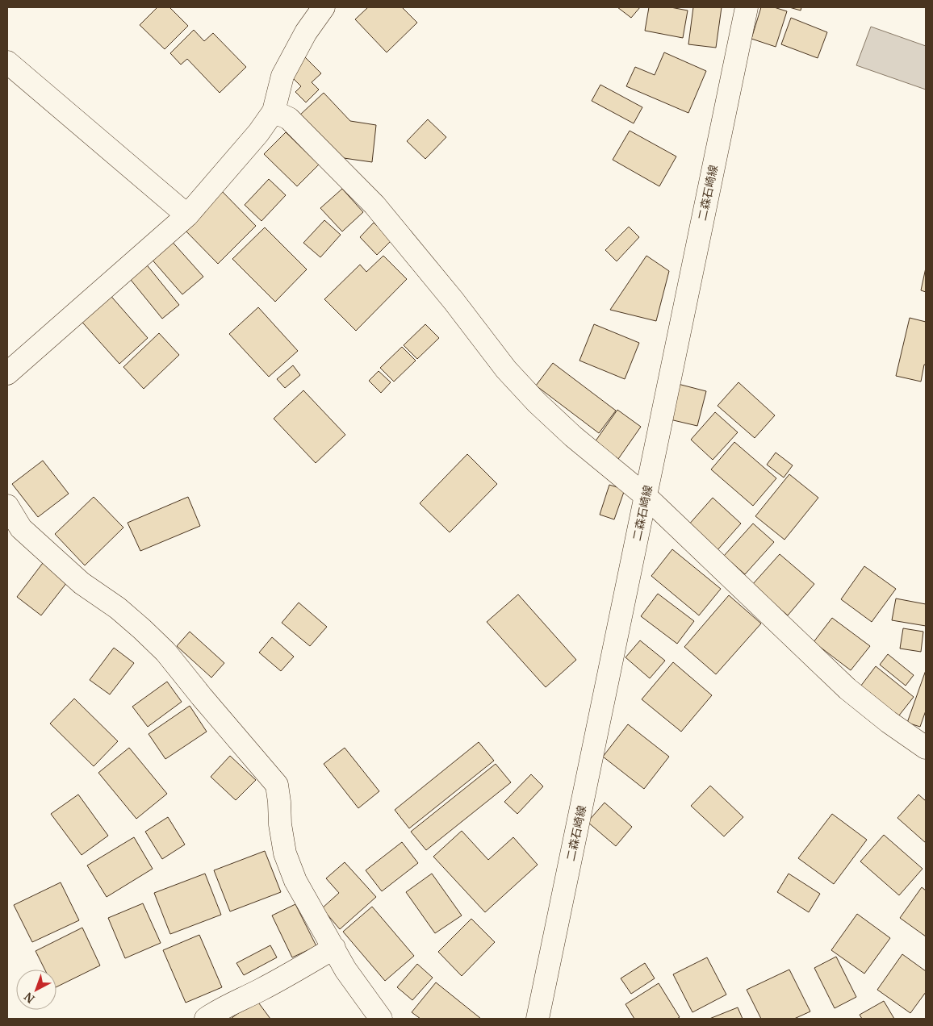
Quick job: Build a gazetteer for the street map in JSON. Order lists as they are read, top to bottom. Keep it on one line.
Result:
{"streets":{"street":["二森石崎線"]},"north":"bottom left"}
